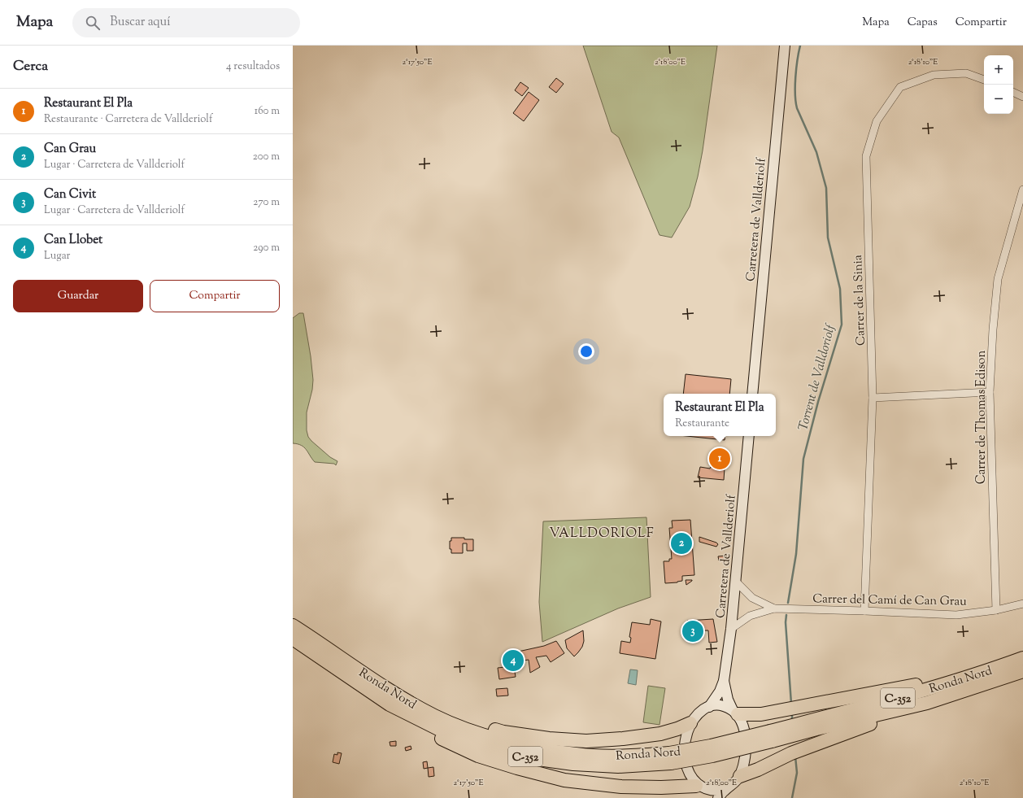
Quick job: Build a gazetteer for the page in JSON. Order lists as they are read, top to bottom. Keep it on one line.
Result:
{"streets":{"highway":["Ronda Nord","C-352"],"street":["Carretera de Vallderiolf","Carrer de la Sinia","Carrer de Thomas Edison","Carrer del Camí de Can Grau"]},"crossings":[["Carretera de Vallderiolf","Carrer del Camí de Can Grau"],["Carrer de la Sinia","Carrer del Camí de Can Grau"],["Carrer de Thomas Edison","Carrer del Camí de Can Grau"]],"districts":["VALLDORIOLF"],"water":["Torrent de Valldoriolf"],"page":{"header":"Mapa","search":"Buscar aquí","nav":["Mapa","Capas","Compartir"],"heading":["Cerca","4 resultados"],"map_buttons":["+","−"],"list":[{"mark":"1","name":"Restaurant El Pla","note":"Restaurante · Carretera de Vallderiolf","value":"160 m"},{"mark":"2","name":"Can Grau","note":"Lugar · Carretera de Vallderiolf","value":"200 m"},{"mark":"3","name":"Can Civit","note":"Lugar · Carretera de Vallderiolf","value":"270 m"},{"mark":"4","name":"Can Llobet","note":"Lugar","value":"290 m"}],"buttons":["Guardar","Compartir"],"popup":["Restaurant El Pla","Restaurante"],"pins":["1","2","3","4"]},"coordinates":["2°17'50\"E","2°18'00\"E","2°18'10\"E"]}
